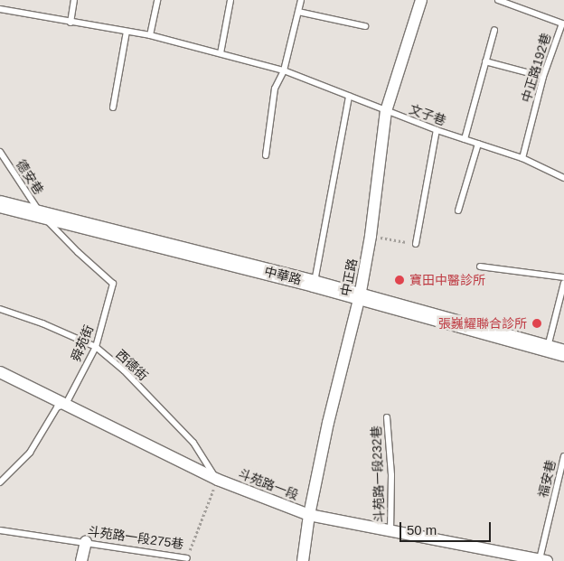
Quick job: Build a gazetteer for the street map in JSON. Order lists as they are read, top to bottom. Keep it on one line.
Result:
{"streets":{"main road":["中華路"],"street":["中正路","斗苑路一段"],"lane":["中正路192巷","文子巷","德安巷","舜苑街","西德街","斗苑路一段232巷","福安巷","斗苑路一段275巷"]},"crossings":[["中正路192巷","文子巷"],["文子巷","中正路"],["德安巷","中華路"],["德安巷","舜苑街"],["中華路","中正路"],["中華路","舜苑街"],["中正路","斗苑路一段"],["舜苑街","西德街"],["舜苑街","斗苑路一段"],["西德街","斗苑路一段"],["西德街","斗苑路一段275巷"],["斗苑路一段232巷","斗苑路一段"],["福安巷","斗苑路一段"],["斗苑路一段","斗苑路一段275巷"]],"places":["寶田中醫診所","張巍耀聯合診所"],"scale_bar":"50 m"}
